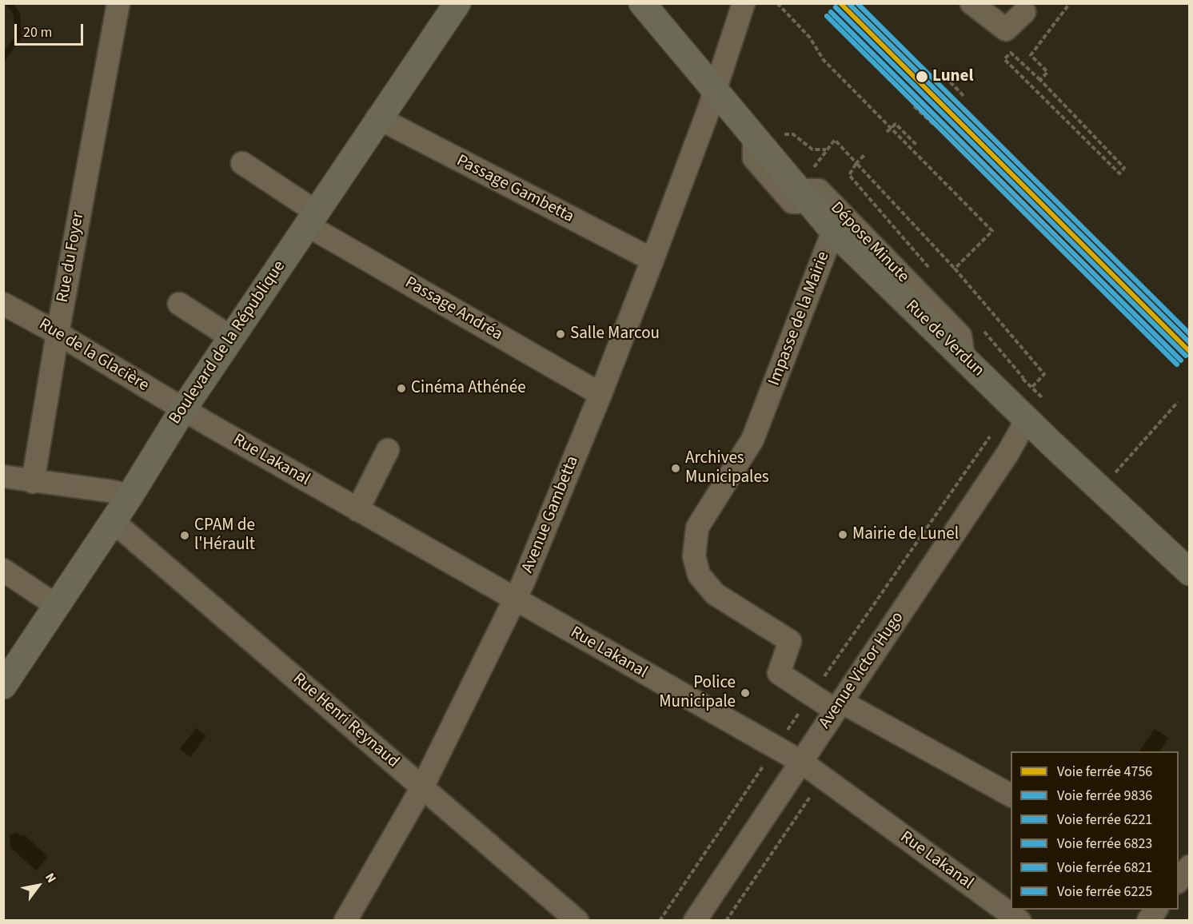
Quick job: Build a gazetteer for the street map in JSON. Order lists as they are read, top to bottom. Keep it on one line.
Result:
{"streets":{"main road":["Rue de Verdun","Boulevard de la République"],"street":["Passage Gambetta","Dépose Minute","Rue du Foyer","Passage Andréa","Impasse de la Mairie","Rue de la Glacière","Rue Lakanal","Avenue Gambetta","Avenue Victor Hugo","Rue Henri Reynaud"]},"crossings":[["Passage Gambetta","Boulevard de la République"],["Passage Gambetta","Avenue Gambetta"],["Dépose Minute","Rue de Verdun"],["Rue du Foyer","Rue de la Glacière"],["Passage Andréa","Boulevard de la République"],["Passage Andréa","Avenue Gambetta"],["Impasse de la Mairie","Rue de Verdun"],["Rue de Verdun","Avenue Gambetta"],["Rue de Verdun","Avenue Victor Hugo"],["Boulevard de la République","Rue de la Glacière"],["Boulevard de la République","Rue Lakanal"],["Boulevard de la République","Rue Henri Reynaud"],["Rue de la Glacière","Rue Lakanal"],["Rue Lakanal","Avenue Gambetta"],["Rue Lakanal","Avenue Victor Hugo"],["Avenue Gambetta","Rue Henri Reynaud"]],"places":["Lunel","Salle Marcou","Cinéma Athénée","Archives Municipales","Mairie de Lunel","CPAM de l'Hérault","Police Municipale"],"lines":["rail line 4756","rail line 6221","rail line 6821","rail line 9836","rail line 6823","rail line 6225"],"legend":["Voie ferrée 4756","Voie ferrée 9836","Voie ferrée 6221","Voie ferrée 6823","Voie ferrée 6821","Voie ferrée 6225"],"scale_bar":"20 m","north":"top right"}
